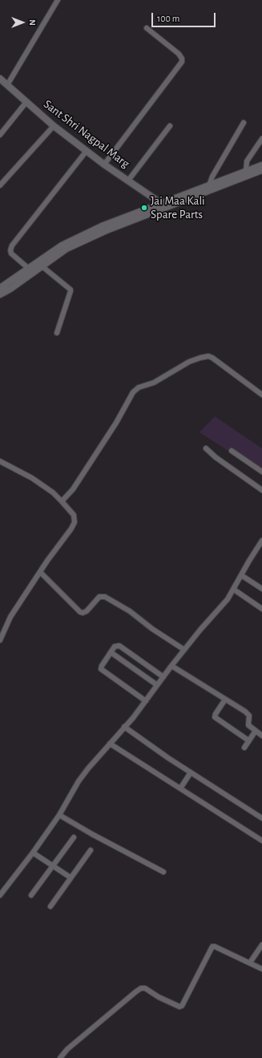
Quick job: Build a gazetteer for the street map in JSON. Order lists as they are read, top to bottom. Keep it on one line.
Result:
{"streets":{"main road":["Sant Shri Nagpal Marg"]},"places":["Jai Maa Kali Spare Parts"],"scale_bar":"100 m","north":"right"}
